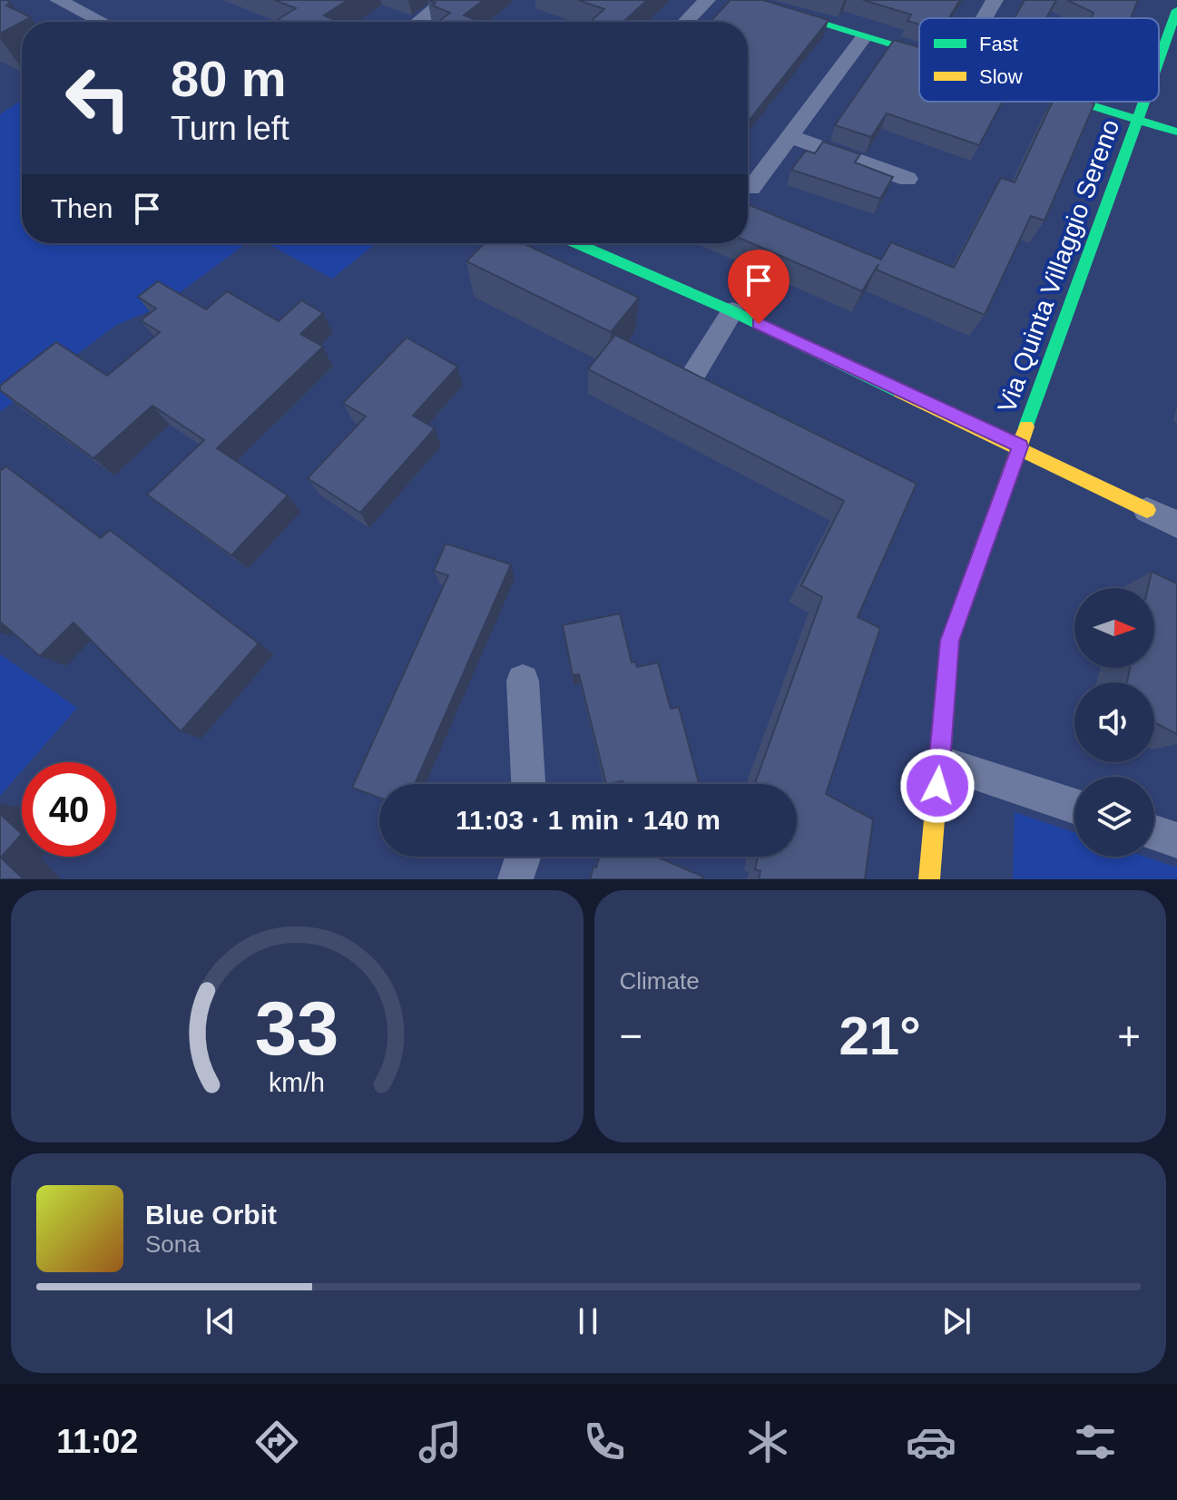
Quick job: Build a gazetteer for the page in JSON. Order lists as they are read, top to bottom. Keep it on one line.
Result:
{"streets":{"street":["Via Quinta Villaggio Sereno"]},"legend":["Fast","Slow"],"north":"right","page":{"turn":["80 m","Turn left"],"then":"Then","limit":"40","trip":"11:03 · 1 min · 140 m","tile":"Climate","heat":["−","21°","+"],"song":["Blue Orbit","Sona"],"tabs":"11:02","gauge":["33","km/h"]}}
